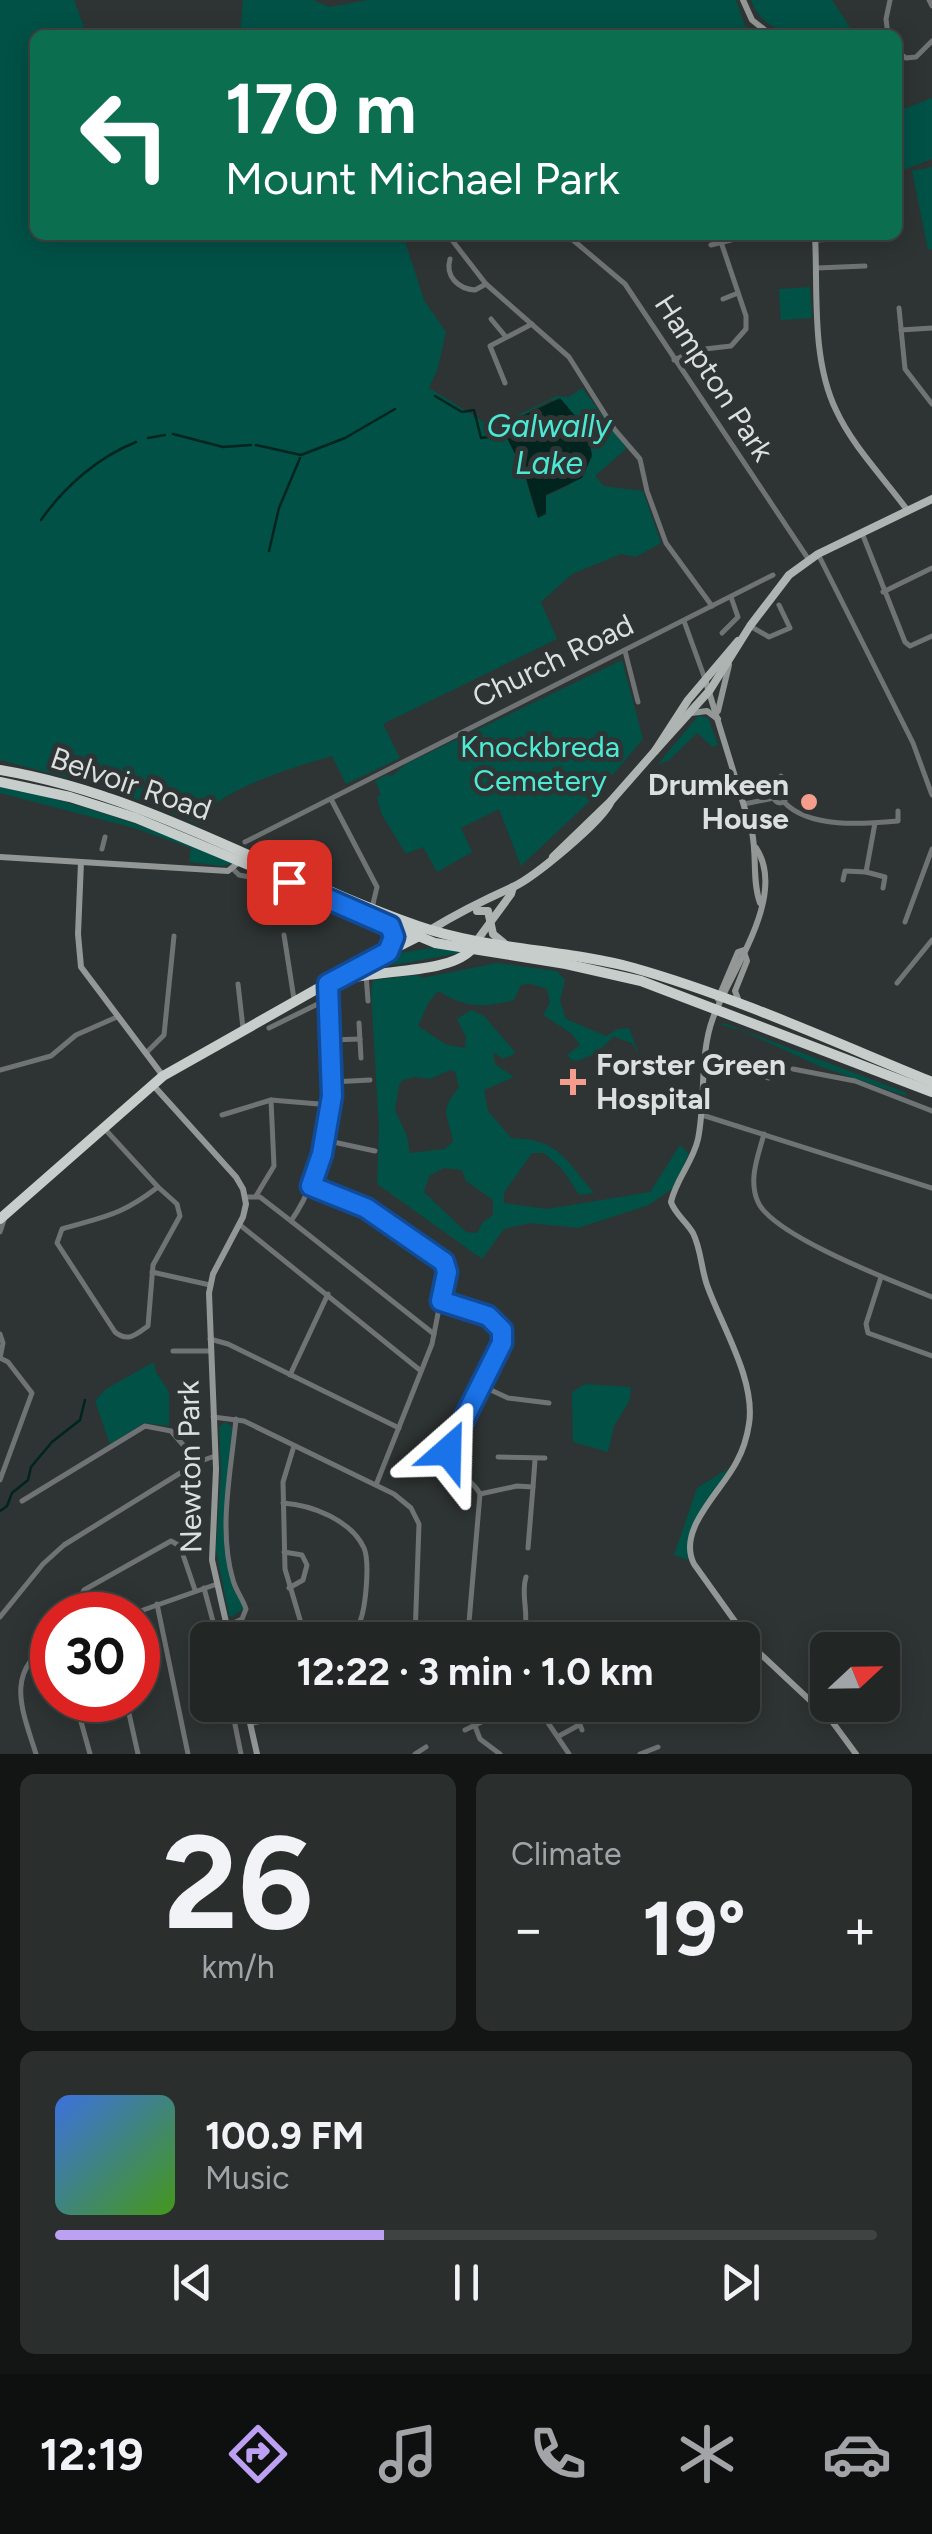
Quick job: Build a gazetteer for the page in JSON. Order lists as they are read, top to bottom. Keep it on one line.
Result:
{"streets":{"highway":["Belvoir Road"],"street":["Hampton Park","Church Road","Newton Park"]},"crossings":[["Church Road","Belvoir Road"]],"water":["Galwally Lake"],"parks":["Knockbreda Cemetery"],"places":{"other":["Drumkeen House"],"health":["Forster Green Hospital"]},"north":"right","page":{"turn":["170 m","Mount Michael Park"],"limit":"30","trip":"12:22 · 3 min · 1.0 km","tile":[["26","km/h"],"Climate"],"heat":["−","19°","+"],"song":["100.9 FM","Music"],"tabs":"12:19"}}
